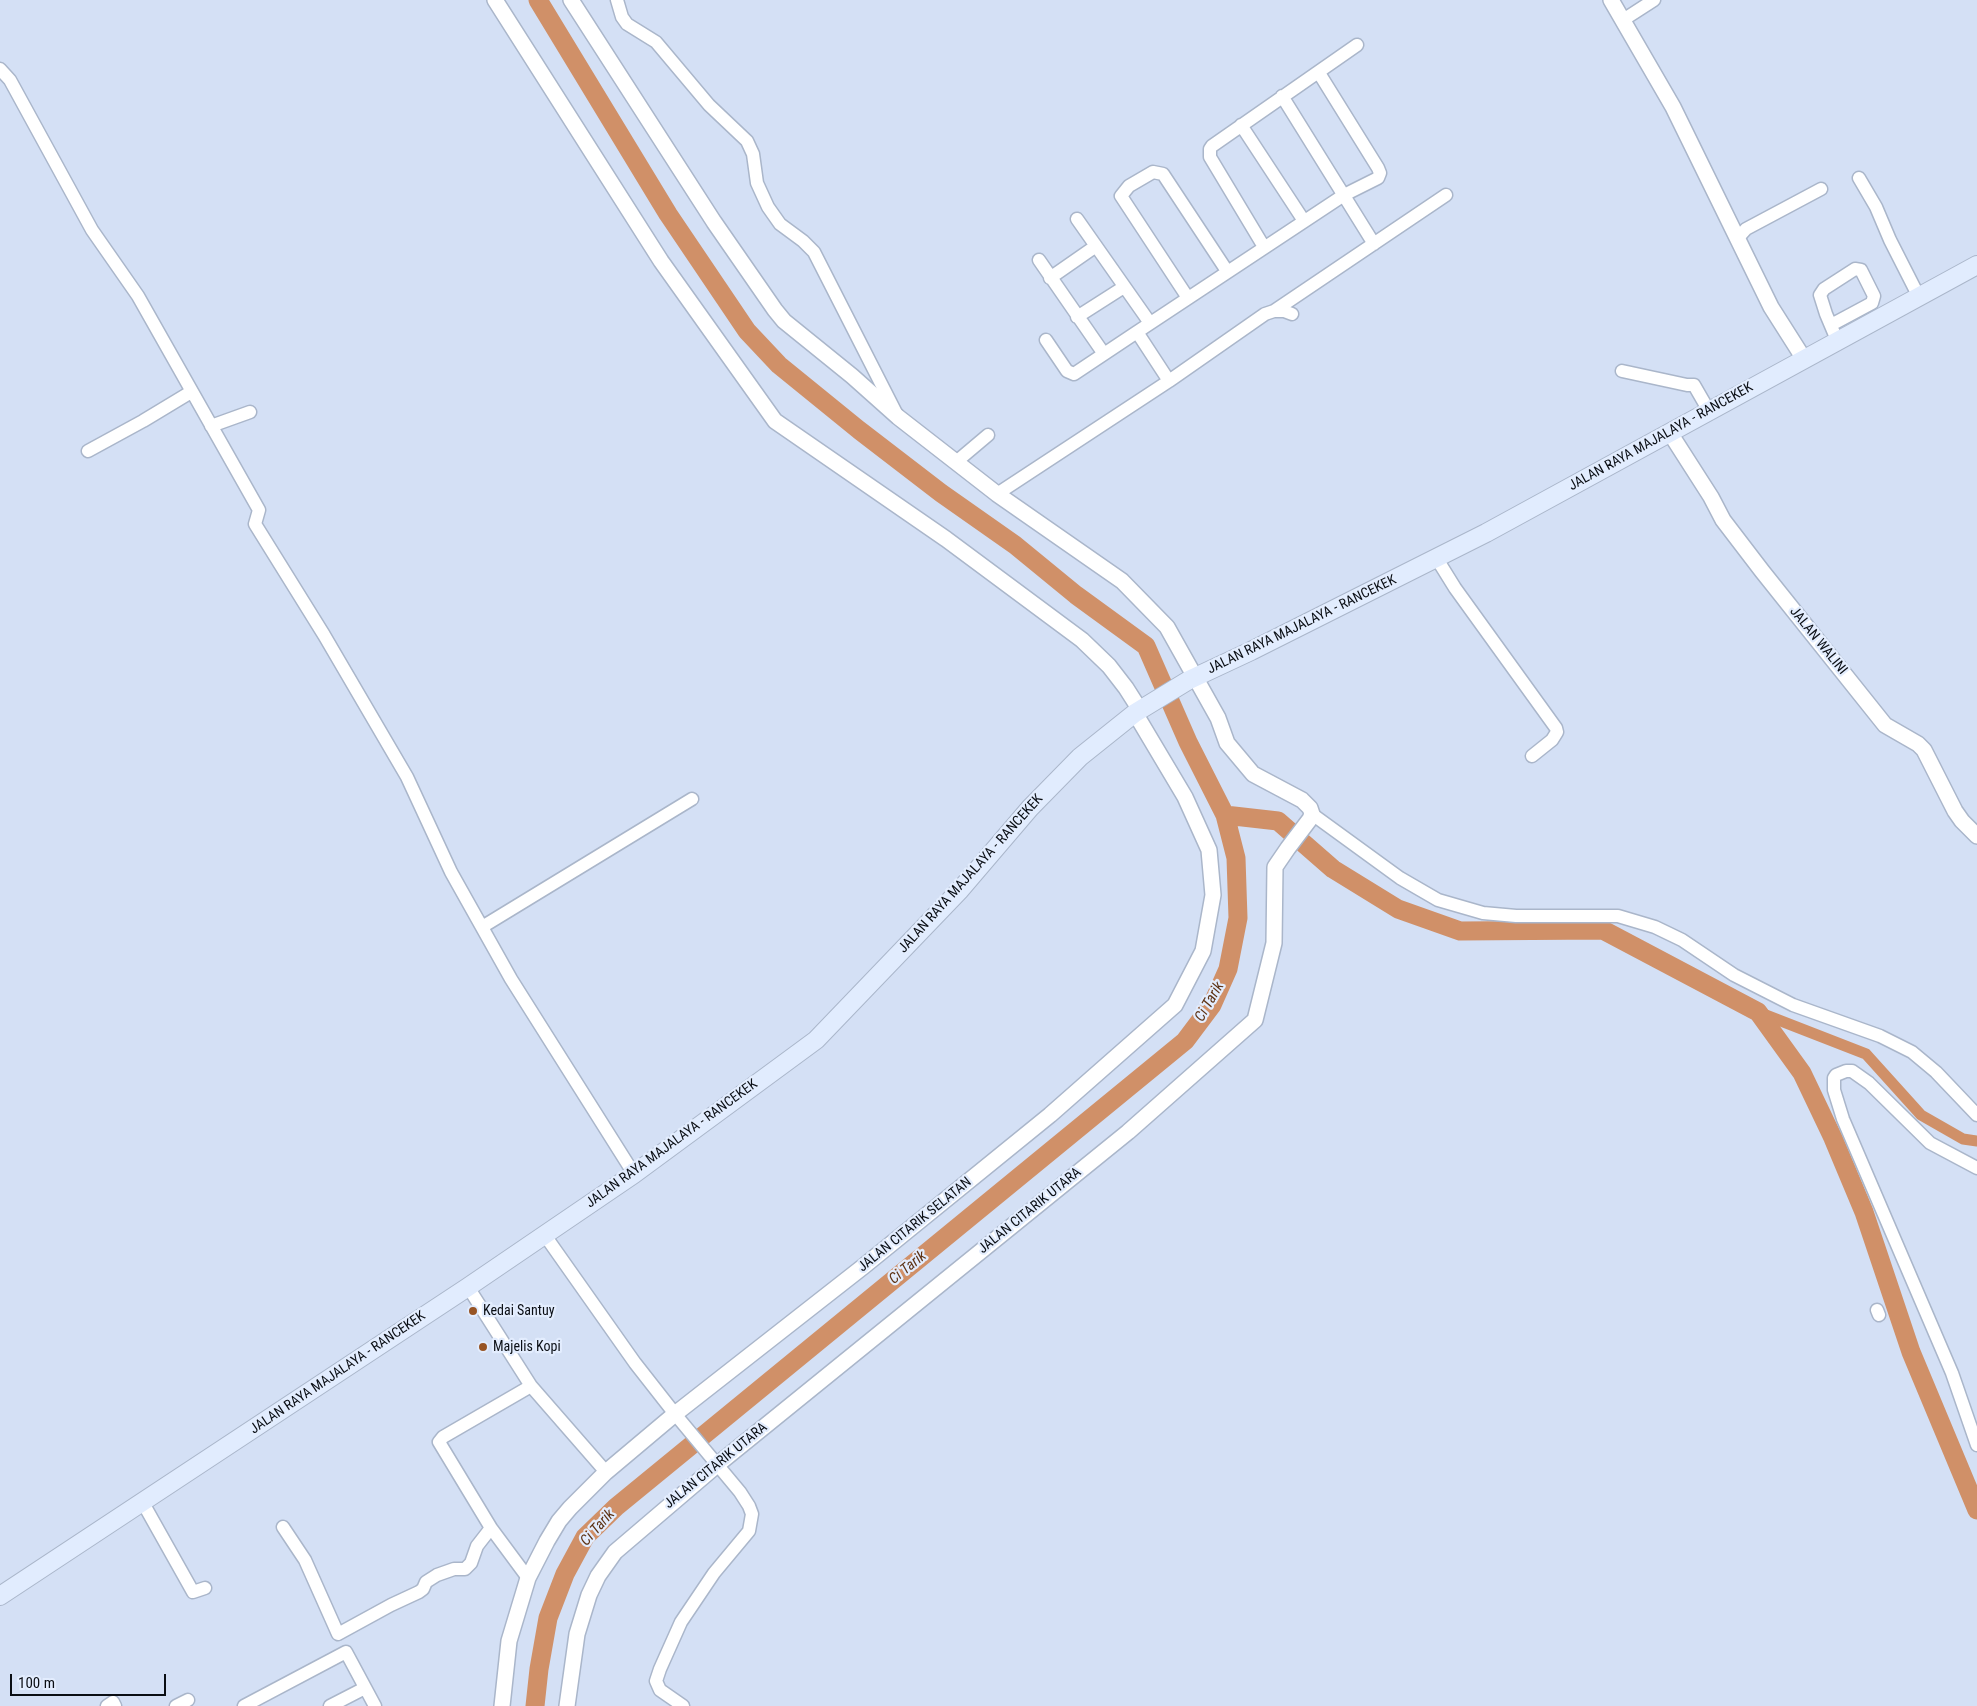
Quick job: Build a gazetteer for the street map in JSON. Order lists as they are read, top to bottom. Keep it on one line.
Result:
{"streets":{"main road":["JALAN RAYA MAJALAYA - RANCEKEK"],"street":["JALAN WALINI","JALAN CITARIK UTARA","JALAN CITARIK SELATAN"]},"crossings":[["JALAN RAYA MAJALAYA - RANCEKEK","JALAN WALINI"],["JALAN RAYA MAJALAYA - RANCEKEK","JALAN CITARIK SELATAN"]],"water":["Ci Tarik"],"places":["Kedai Santuy","Majelis Kopi"],"scale_bar":"100 m"}
